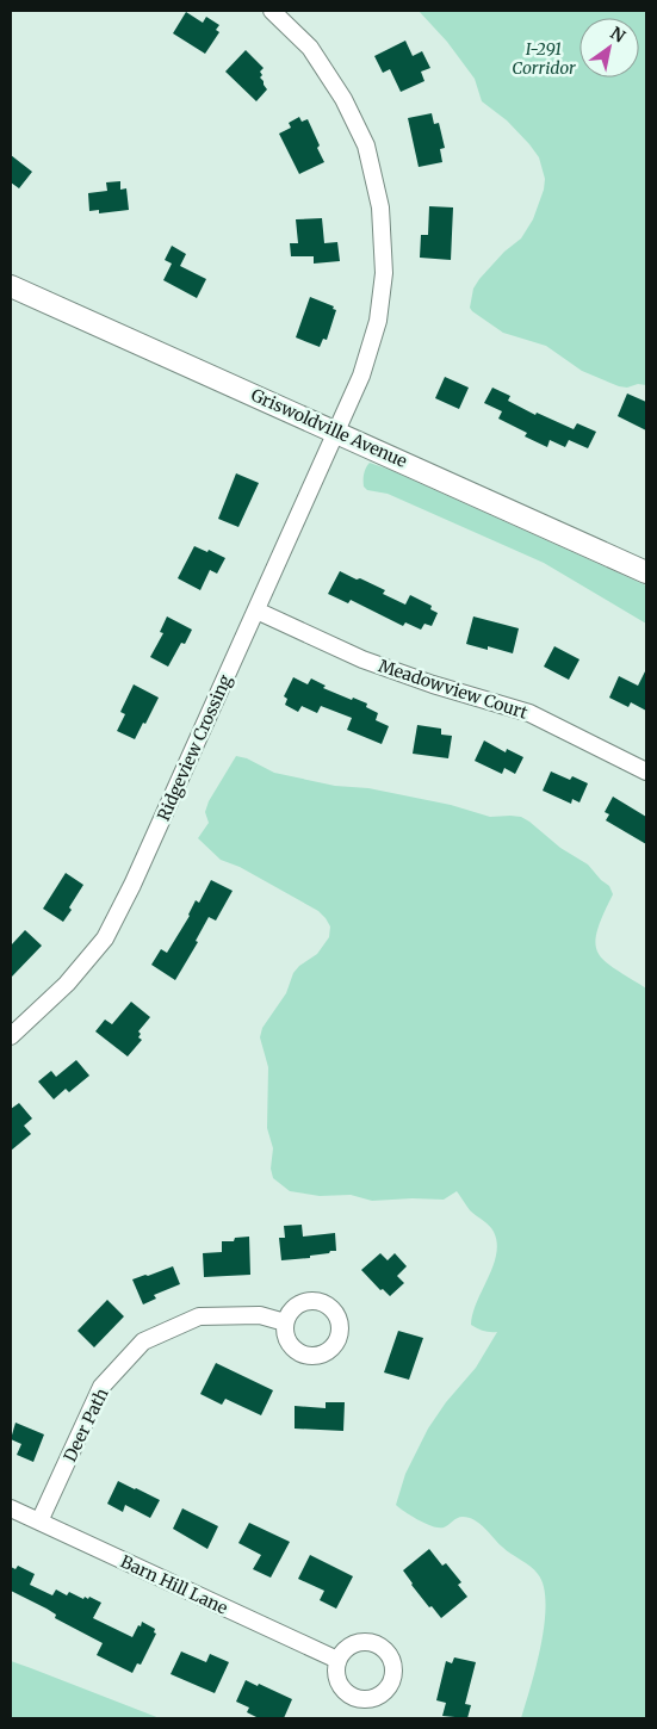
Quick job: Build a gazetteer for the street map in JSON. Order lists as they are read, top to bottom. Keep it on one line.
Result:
{"streets":{"street":["Griswoldville Avenue","Meadowview Court","Ridgeview Crossing","Deer Path","Barn Hill Lane"]},"crossings":[["Griswoldville Avenue","Ridgeview Crossing"],["Meadowview Court","Ridgeview Crossing"],["Deer Path","Barn Hill Lane"]],"parks":["I-291 Corridor"],"north":"top right"}
